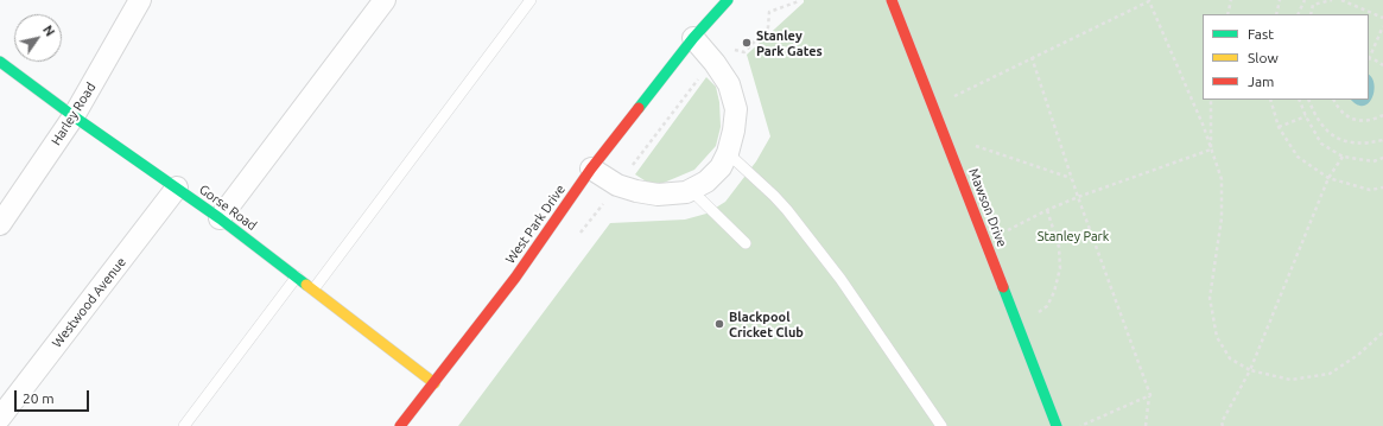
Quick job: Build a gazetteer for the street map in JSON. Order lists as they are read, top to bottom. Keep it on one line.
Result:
{"streets":{"street":["Harley Road","Gorse Road","Mawson Drive","West Park Drive","Westwood Avenue"]},"crossings":[["Harley Road","Gorse Road"],["Gorse Road","West Park Drive"],["Gorse Road","Westwood Avenue"]],"parks":["Stanley Park"],"places":["Stanley Park Gates","Blackpool Cricket Club"],"legend":["Fast","Slow","Jam"],"scale_bar":"20 m","north":"top right"}
